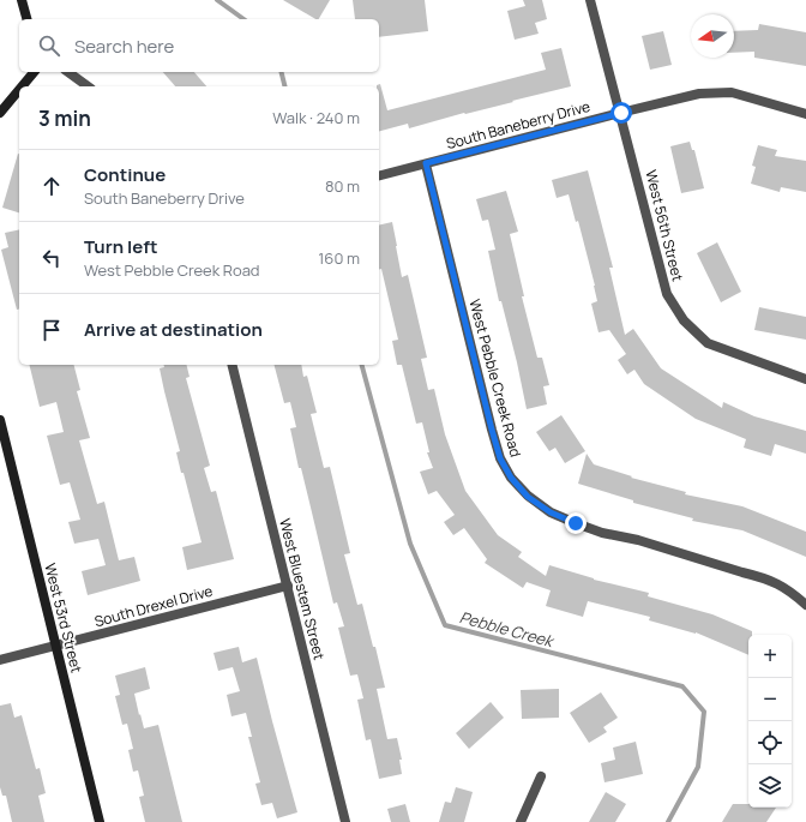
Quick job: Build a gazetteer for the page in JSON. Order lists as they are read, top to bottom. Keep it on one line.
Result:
{"streets":{"street":["South Baneberry Drive","West 56th Street","West Pebble Creek Road","West Bluestem Street","South Drexel Drive","West 53rd Street"]},"crossings":[["South Baneberry Drive","West 56th Street"],["South Baneberry Drive","West Pebble Creek Road"],["West Bluestem Street","South Drexel Drive"],["South Drexel Drive","West 53rd Street"]],"water":["Pebble Creek"],"north":"left","page":{"search":"Search here","heading":["3 min","Walk · 240 m"],"list":[["Continue","South Baneberry Drive","80 m"],["Turn left","West Pebble Creek Road","160 m"],"Arrive at destination"],"map_buttons":["+","−"]}}
